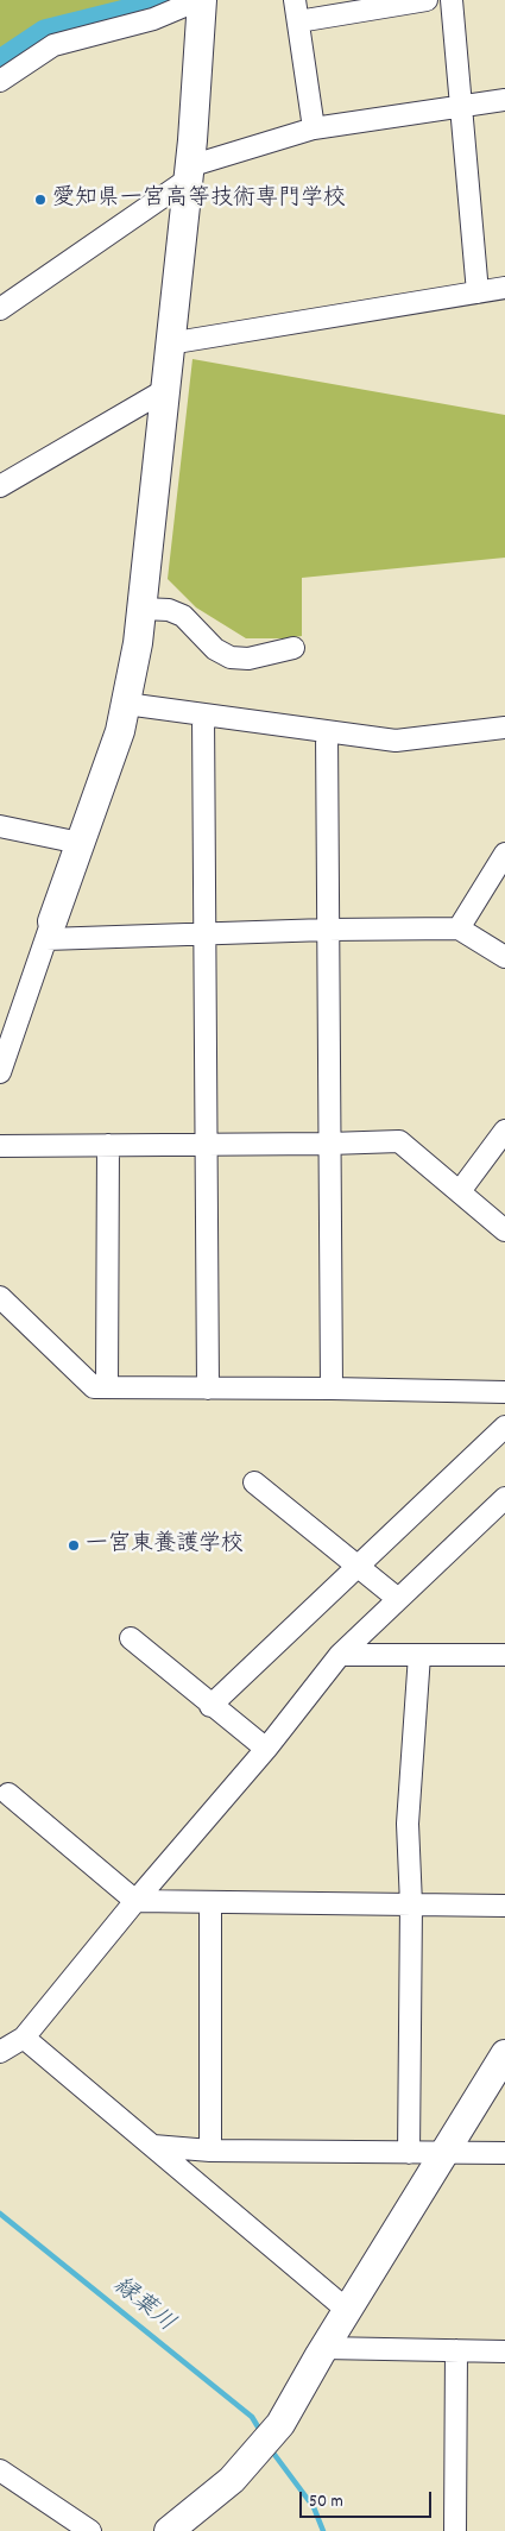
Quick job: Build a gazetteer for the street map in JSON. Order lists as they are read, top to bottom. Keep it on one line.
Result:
{"water":["縁葉川"],"places":["愛知県一宮高等技術専門学校","一宮東養護学校"],"scale_bar":"50 m"}
